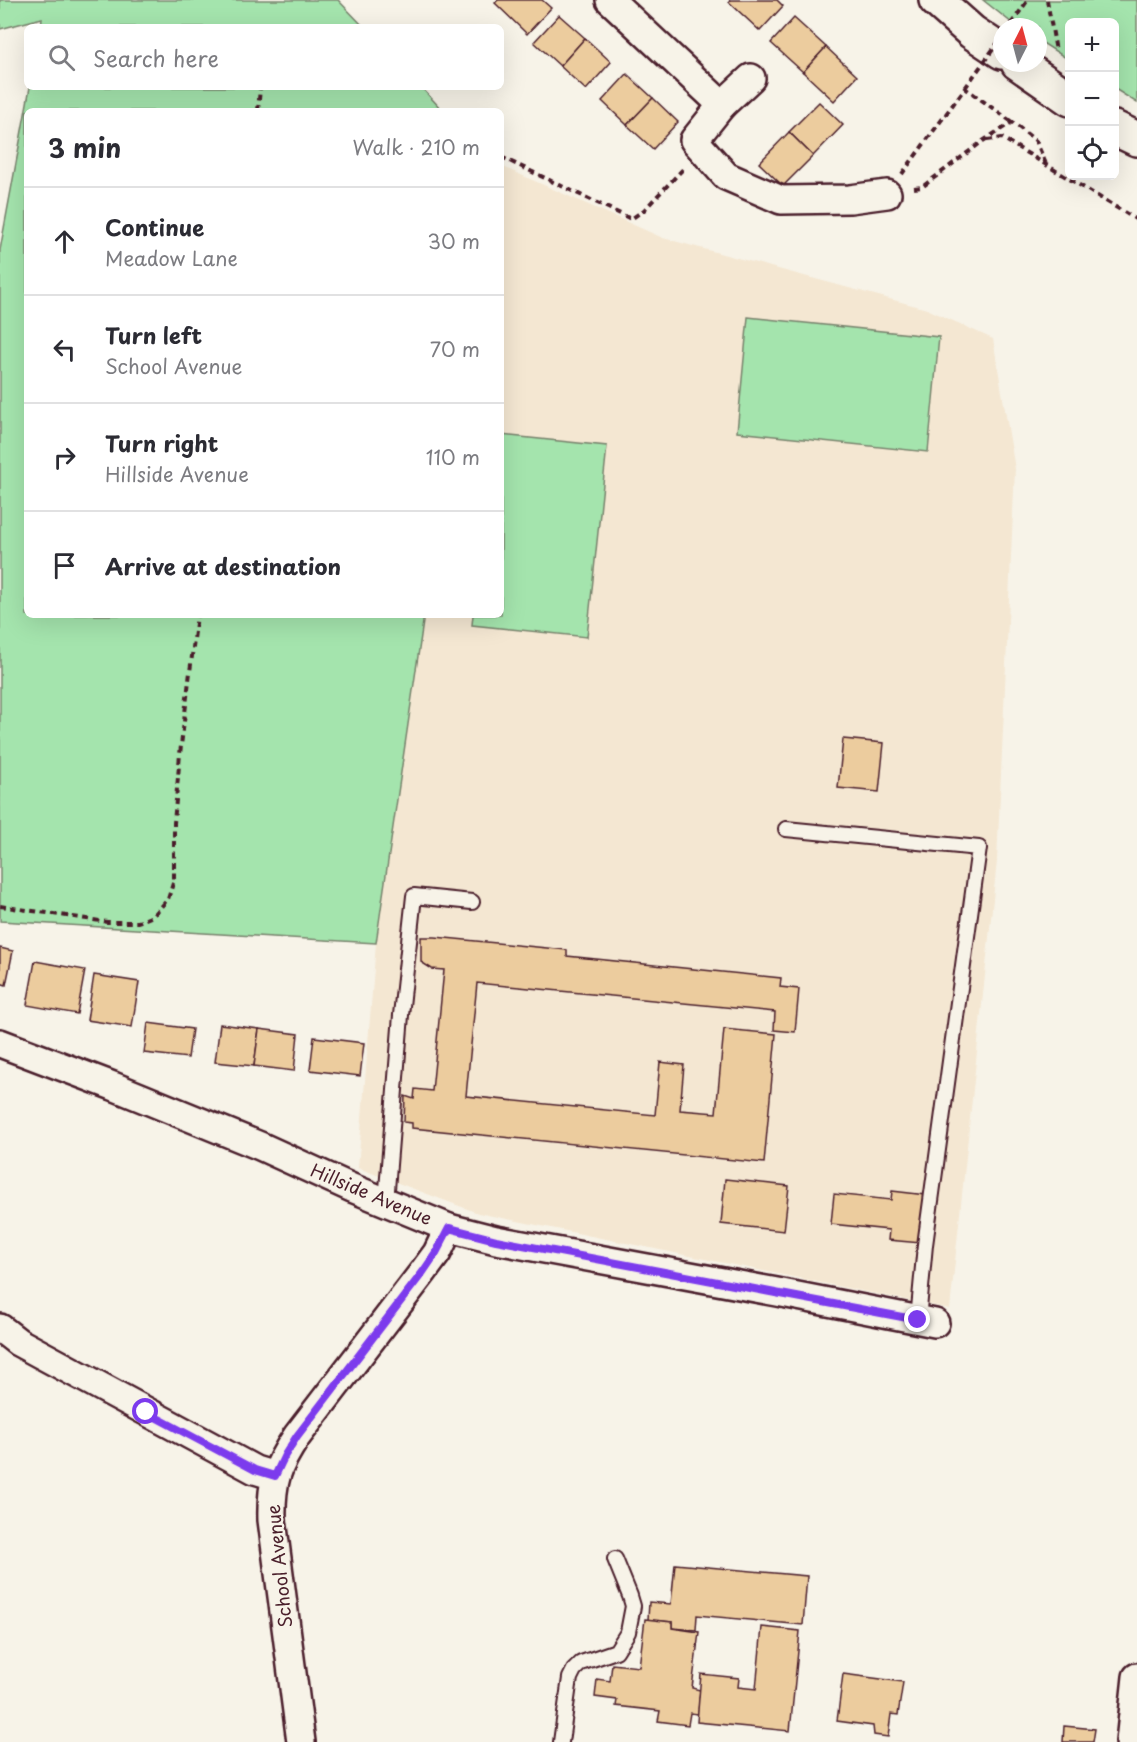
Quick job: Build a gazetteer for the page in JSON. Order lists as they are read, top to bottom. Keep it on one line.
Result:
{"streets":{"street":["Hillside Avenue","School Avenue"]},"crossings":[["Hillside Avenue","School Avenue"]],"north":"top","page":{"map_buttons":["+","−"],"search":"Search here","heading":["3 min","Walk · 210 m"],"list":[["Continue","Meadow Lane","30 m"],["Turn left","School Avenue","70 m"],["Turn right","Hillside Avenue","110 m"],"Arrive at destination"]}}
